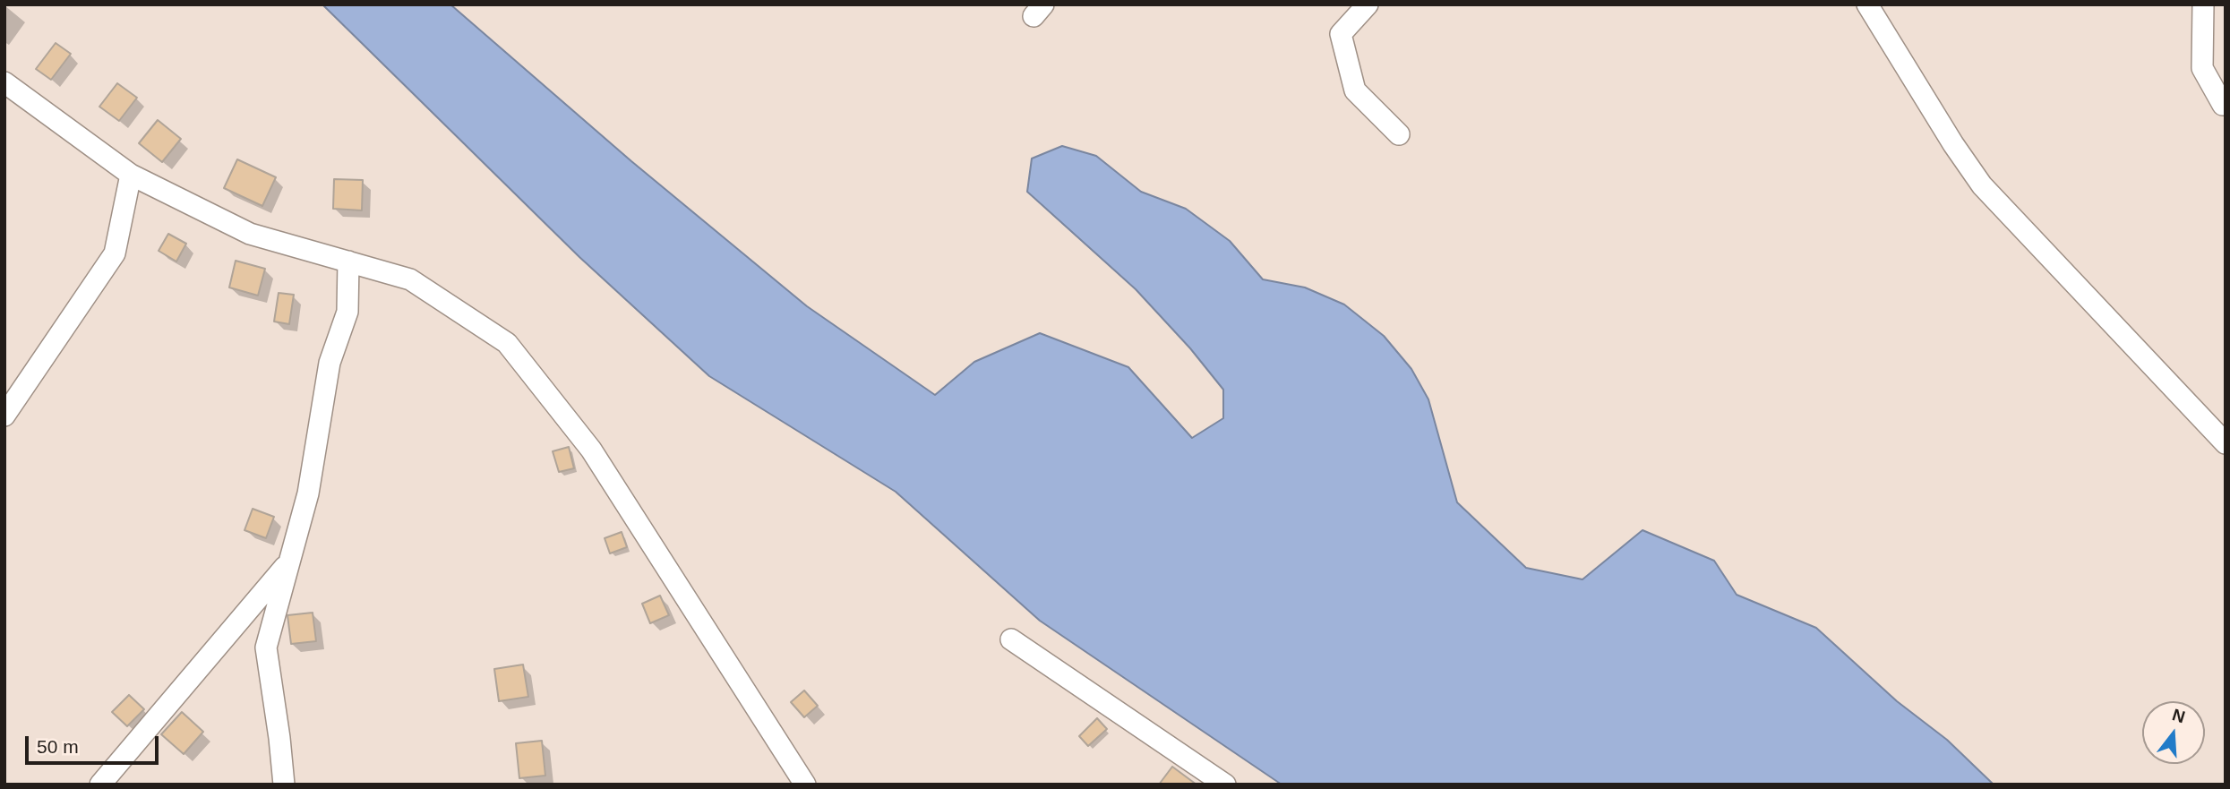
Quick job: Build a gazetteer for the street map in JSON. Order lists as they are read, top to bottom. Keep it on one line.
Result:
{"scale_bar":"50 m","north":"top"}
